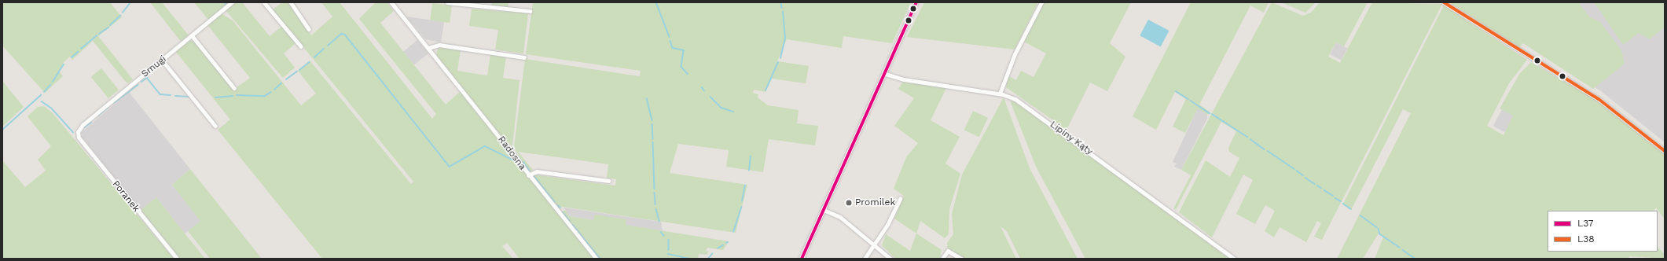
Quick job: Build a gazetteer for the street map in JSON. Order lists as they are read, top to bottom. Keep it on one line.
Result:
{"streets":{"street":["Smugi","Lipiny Kąty","Radosna","Poranek"]},"crossings":[["Smugi","Poranek"]],"places":["Promilek"],"lines":["transit line L37","transit line L38"],"legend":["L37","L38"]}
